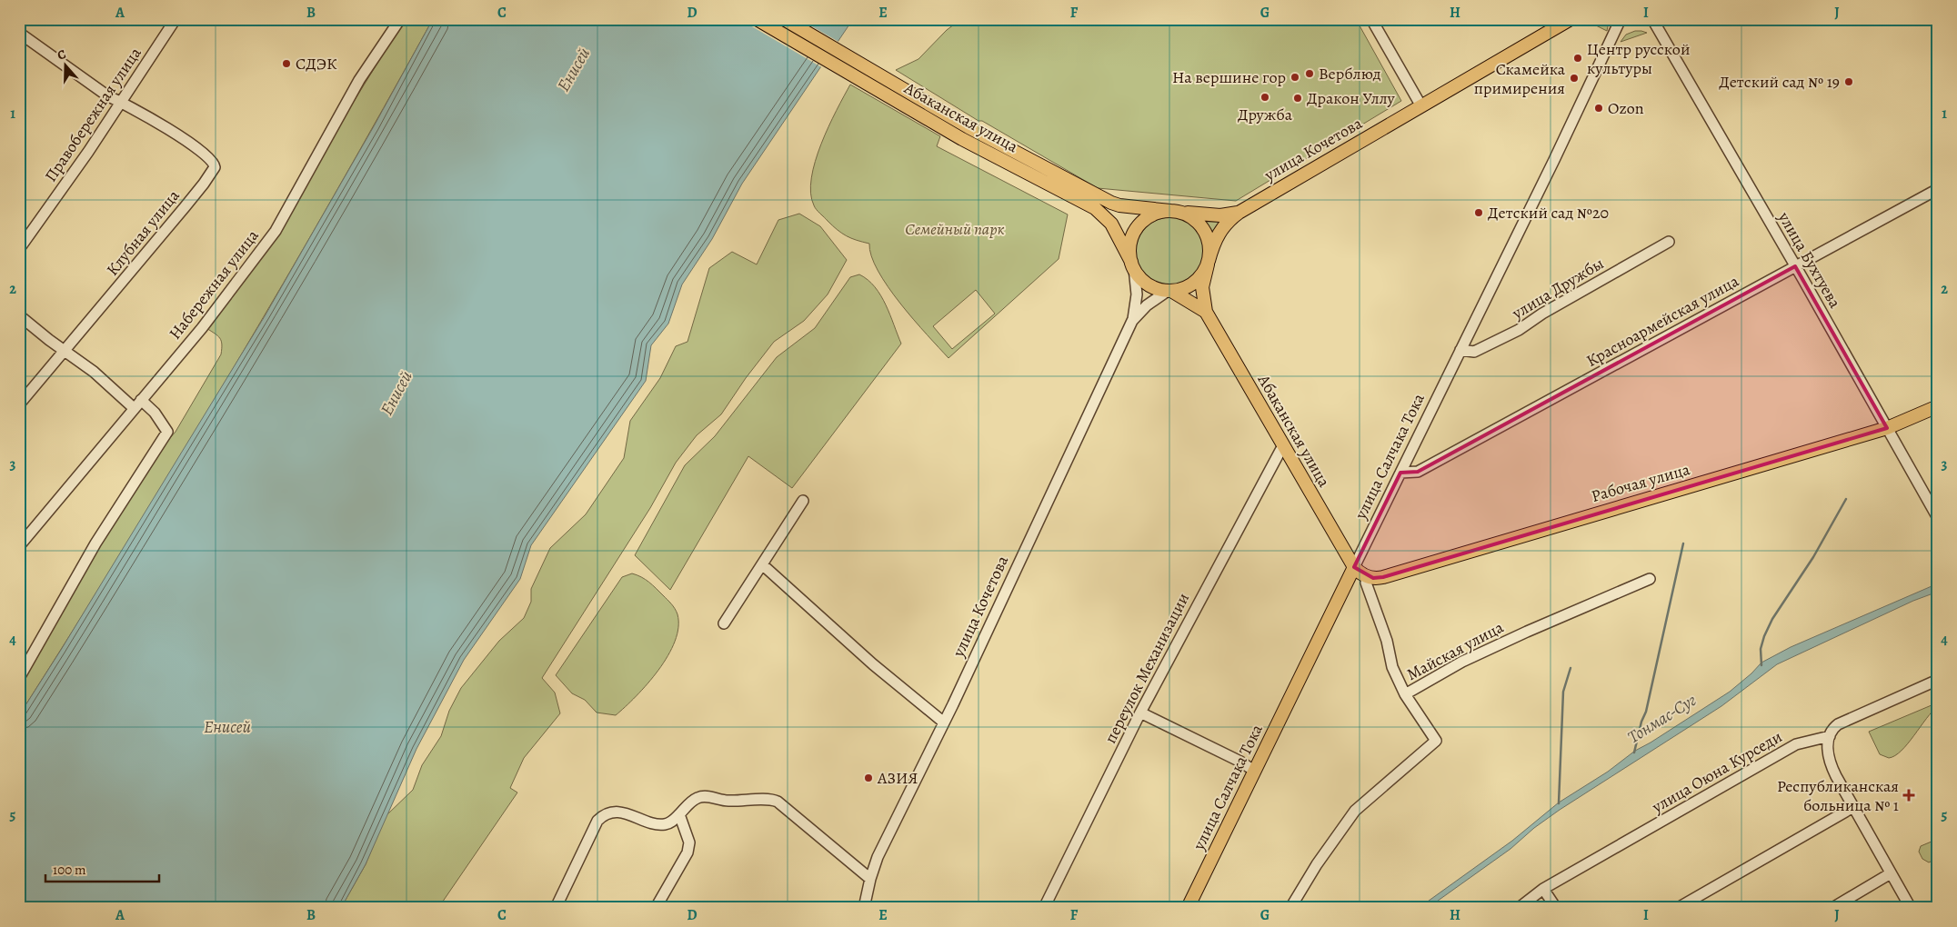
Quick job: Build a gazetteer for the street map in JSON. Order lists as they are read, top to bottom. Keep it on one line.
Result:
{"streets":{"main road":["Абаканская улица","улица Кочетова","улица Салчака Тока","Рабочая улица"],"street":["Правобережная улица","Клубная улица","улица Бухтуева","Набережная улица","улица Дружбы","Красноармейская улица","Майская улица","переулок Механизации","улица Оюна Курседи"]},"crossings":[["Правобережная улица","Клубная улица"],["Абаканская улица","улица Кочетова"],["Абаканская улица","улица Салчака Тока"],["Абаканская улица","переулок Механизации"],["улица Бухтуева","Красноармейская улица"],["улица Бухтуева","Рабочая улица"],["улица Дружбы","улица Салчака Тока"],["Красноармейская улица","улица Салчака Тока"]],"water":["Енисей","Тонмас-Суг"],"parks":["Семейный парк"],"places":{"other":["Центр русской культуры","СДЭК","Верблюд","На вершине гор","Скамейка примирения","Детский сад № 19","Дружба","Дракон Уллу","Ozon","Детский сад №20","АЗИЯ"],"health":["Республиканская больница № 1"]},"scale_bar":"100 m","north":"top","grid":{"columns":["A","B","C","D","E","F","G","H","I","J"],"rows":["1","2","3","4","5"]}}
